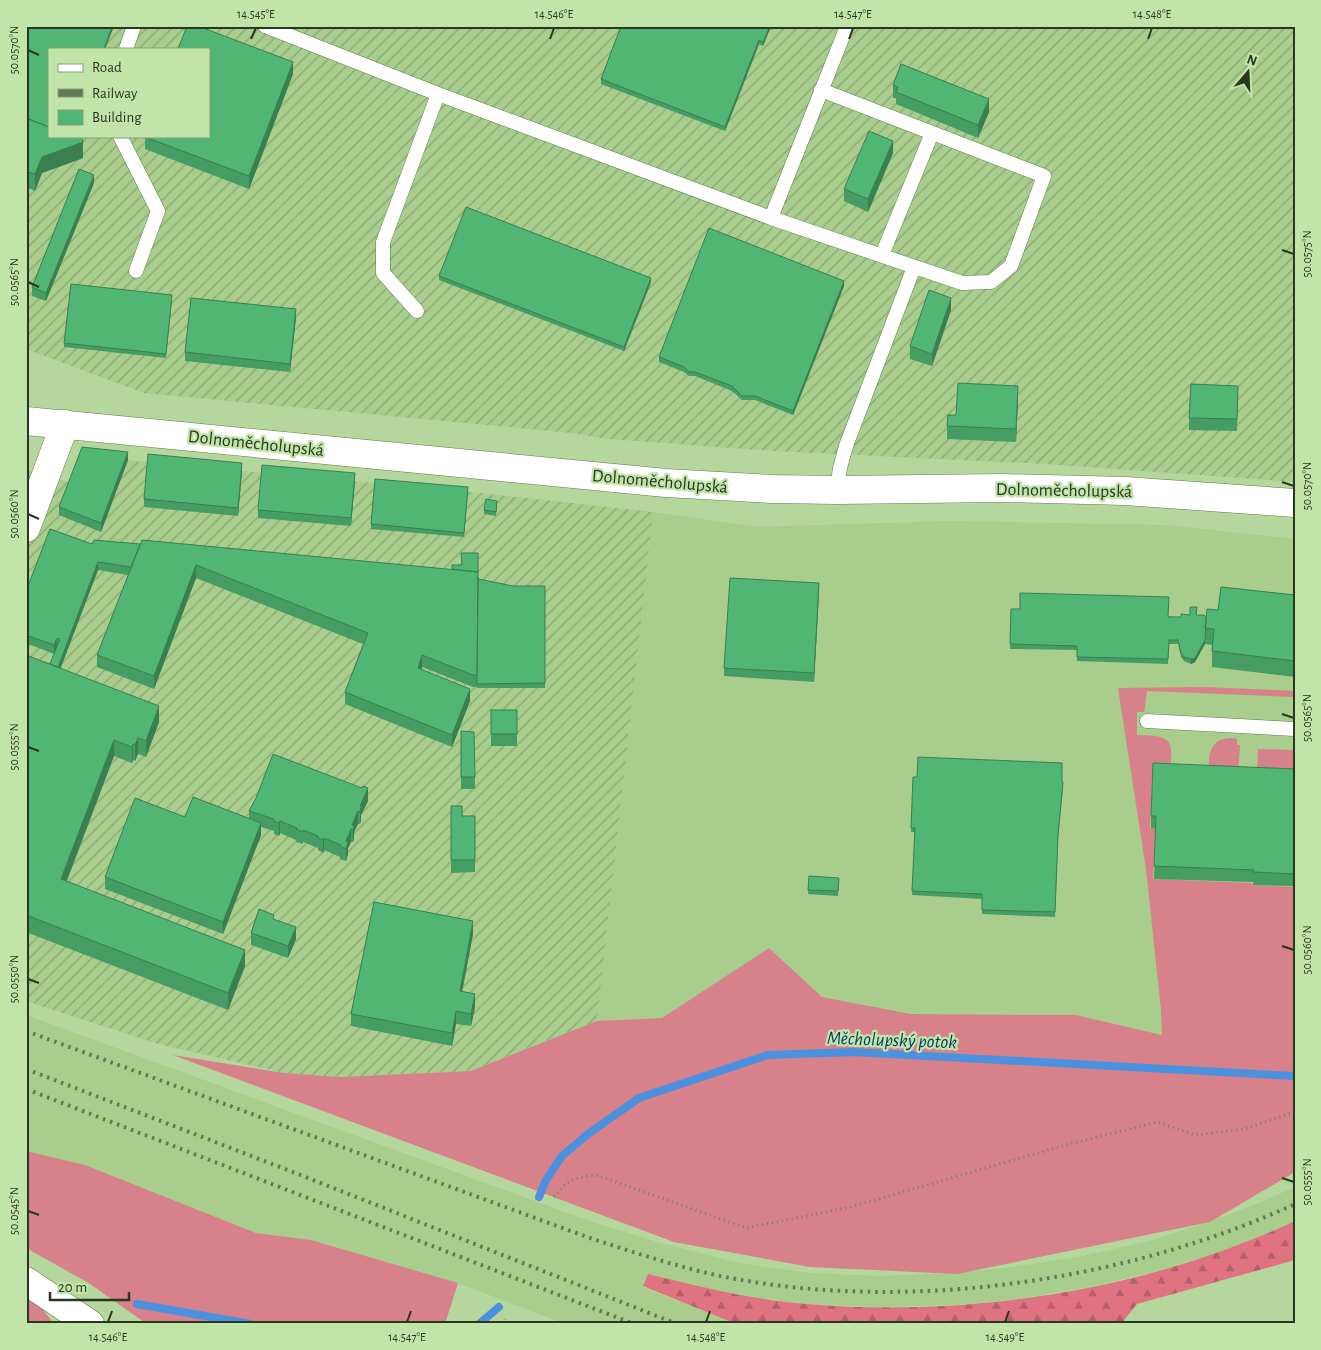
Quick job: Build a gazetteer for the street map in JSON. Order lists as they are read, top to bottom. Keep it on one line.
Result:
{"streets":{"street":["Dolnoměcholupská"]},"water":["Měcholupský potok"],"legend":["Road","Railway","Building"],"scale_bar":"20 m","north":"top","coordinates":["14.545°E","14.546°E","14.547°E","14.548°E","50.0570°N","50.0575°N","50.0565°N","50.0560°N","50.0555°N","50.0550°N","50.0545°N","14.549°E"]}
